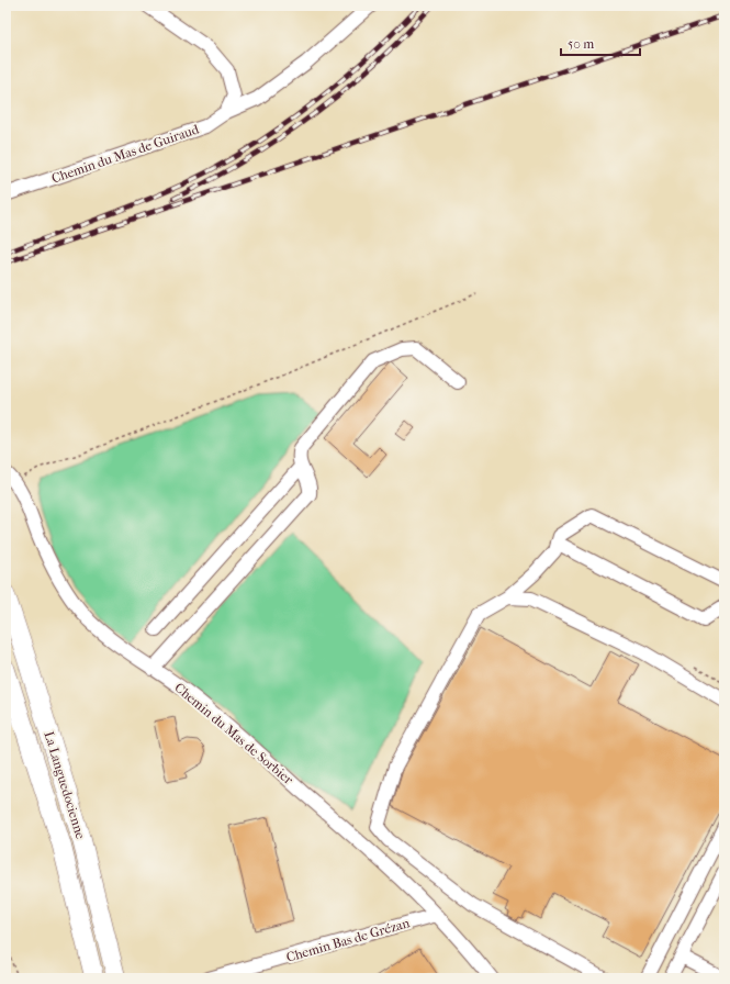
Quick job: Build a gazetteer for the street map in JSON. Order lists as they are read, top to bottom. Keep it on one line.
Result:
{"streets":{"highway":["La Languedocienne"],"street":["Chemin du Mas de Guiraud","Chemin du Mas de Sorbier","Chemin Bas de Grézan"]},"crossings":[["Chemin du Mas de Sorbier","Chemin Bas de Grézan"]],"scale_bar":"50 m"}
